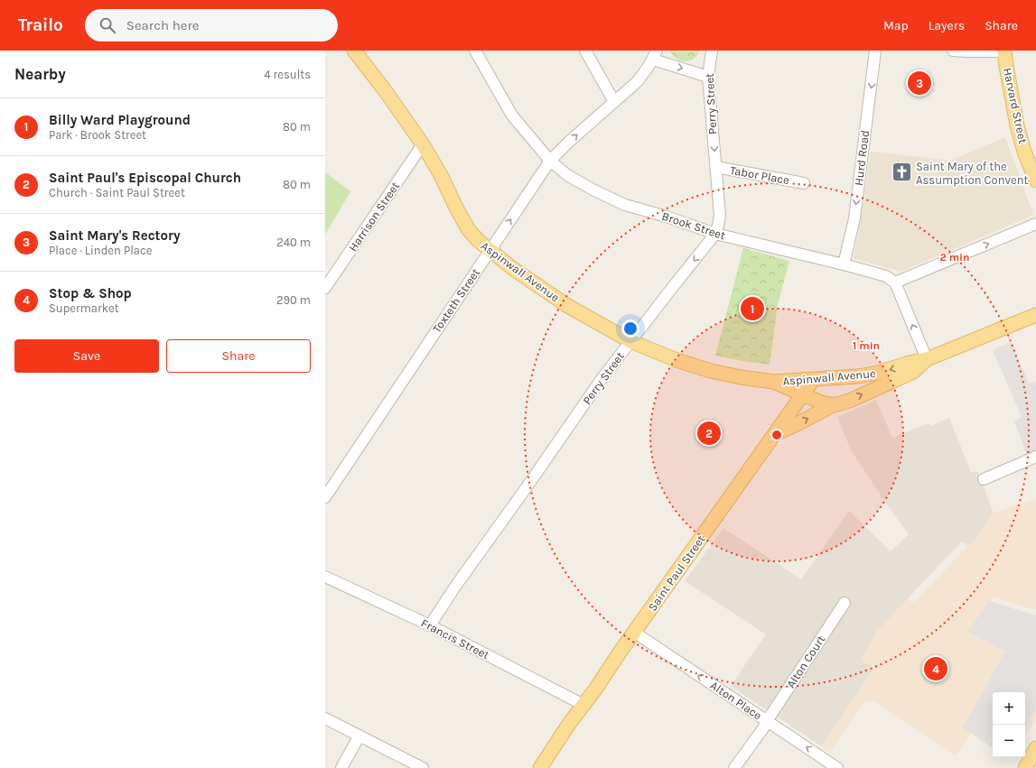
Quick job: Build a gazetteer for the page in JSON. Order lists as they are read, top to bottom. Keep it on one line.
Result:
{"streets":{"main road":["Harvard Street","Aspinwall Avenue","Saint Paul Street"],"street":["Perry Street","Hurd Road","Tabor Place","Harrison Street","Brook Street","Toxteth Street","Francis Street","Alton Court","Alton Place"]},"crossings":[["Perry Street","Tabor Place"],["Perry Street","Brook Street"],["Perry Street","Aspinwall Avenue"],["Perry Street","Francis Street"],["Hurd Road","Brook Street"],["Harrison Street","Aspinwall Avenue"],["Brook Street","Toxteth Street"],["Aspinwall Avenue","Toxteth Street"],["Aspinwall Avenue","Saint Paul Street"],["Saint Paul Street","Francis Street"],["Saint Paul Street","Alton Place"],["Alton Court","Alton Place"]],"one_way":["Hurd Road","Alton Place"],"places":{"church":["Saint Mary of the Assumption Convent"]},"page":{"header":"Trailo","search":"Search here","nav":["Map","Layers","Share"],"heading":["Nearby","4 results"],"pins":["3","1","2","4"],"list":[{"mark":"1","name":"Billy Ward Playground","note":"Park · Brook Street","value":"80 m"},{"mark":"2","name":"Saint Paul's Episcopal Church","note":"Church · Saint Paul Street","value":"80 m"},{"mark":"3","name":"Saint Mary's Rectory","note":"Place · Linden Place","value":"240 m"},{"mark":"4","name":"Stop & Shop","note":"Supermarket","value":"290 m"}],"buttons":["Save","Share"],"map_buttons":["+","−"]},"rings":["2 min","1 min"]}
